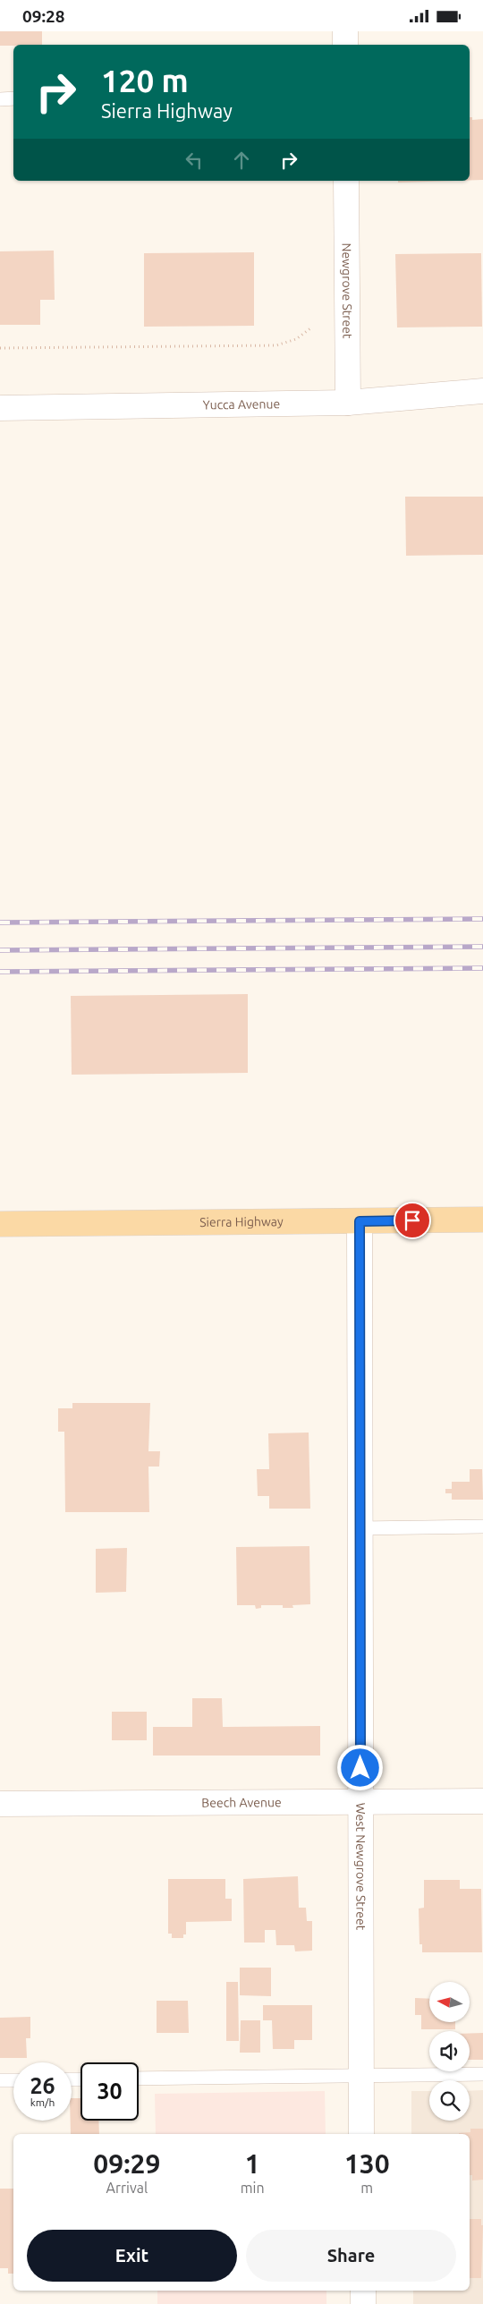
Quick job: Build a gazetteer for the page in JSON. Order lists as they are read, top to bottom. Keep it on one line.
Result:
{"streets":{"main road":["Sierra Highway"],"street":["Newgrove Street","Yucca Avenue","Beech Avenue","West Newgrove Street"]},"crossings":[["Newgrove Street","Yucca Avenue"],["Sierra Highway","West Newgrove Street"],["Beech Avenue","West Newgrove Street"]],"north":"left","page":{"status":"09:28","turn":["120 m","Sierra Highway"],"speed":"26 km/h","limit":"30","eta":["09:29","Arrival","1","min","130","m"],"buttons":["Exit","Share"]}}
